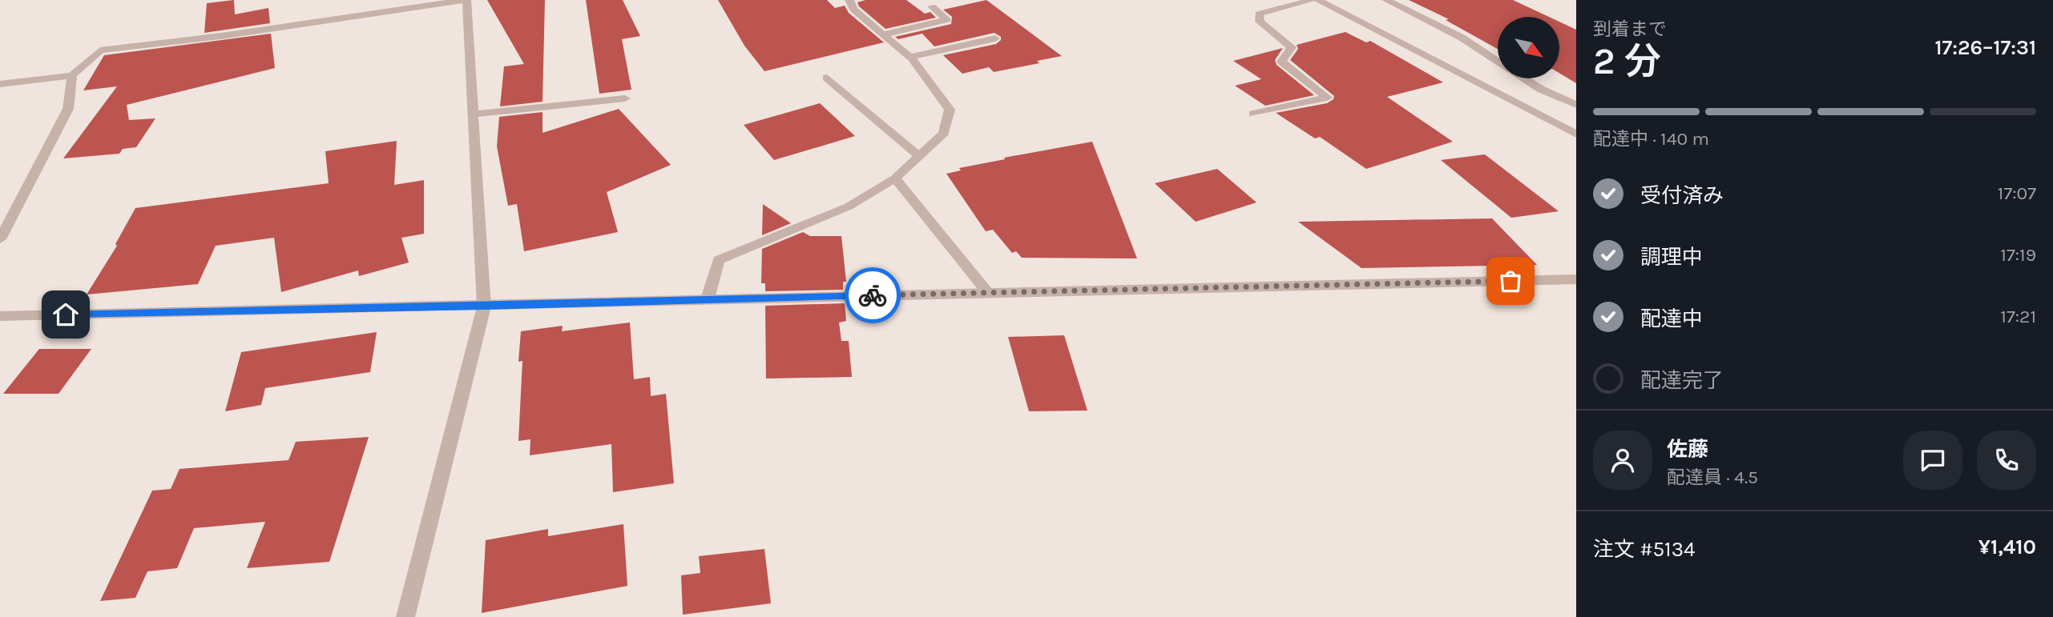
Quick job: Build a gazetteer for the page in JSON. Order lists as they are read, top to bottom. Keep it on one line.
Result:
{"north":"bottom right","page":{"heading":["2 分","到着まで","17:26–17:31"],"panel":["佐藤","配達員 · 4.5","注文 #5134","¥1,410"],"bar":"配達中 · 140 m","list":[["受付済み","17:07"],["調理中","17:19"],["配達中","17:21"],"配達完了"]}}
